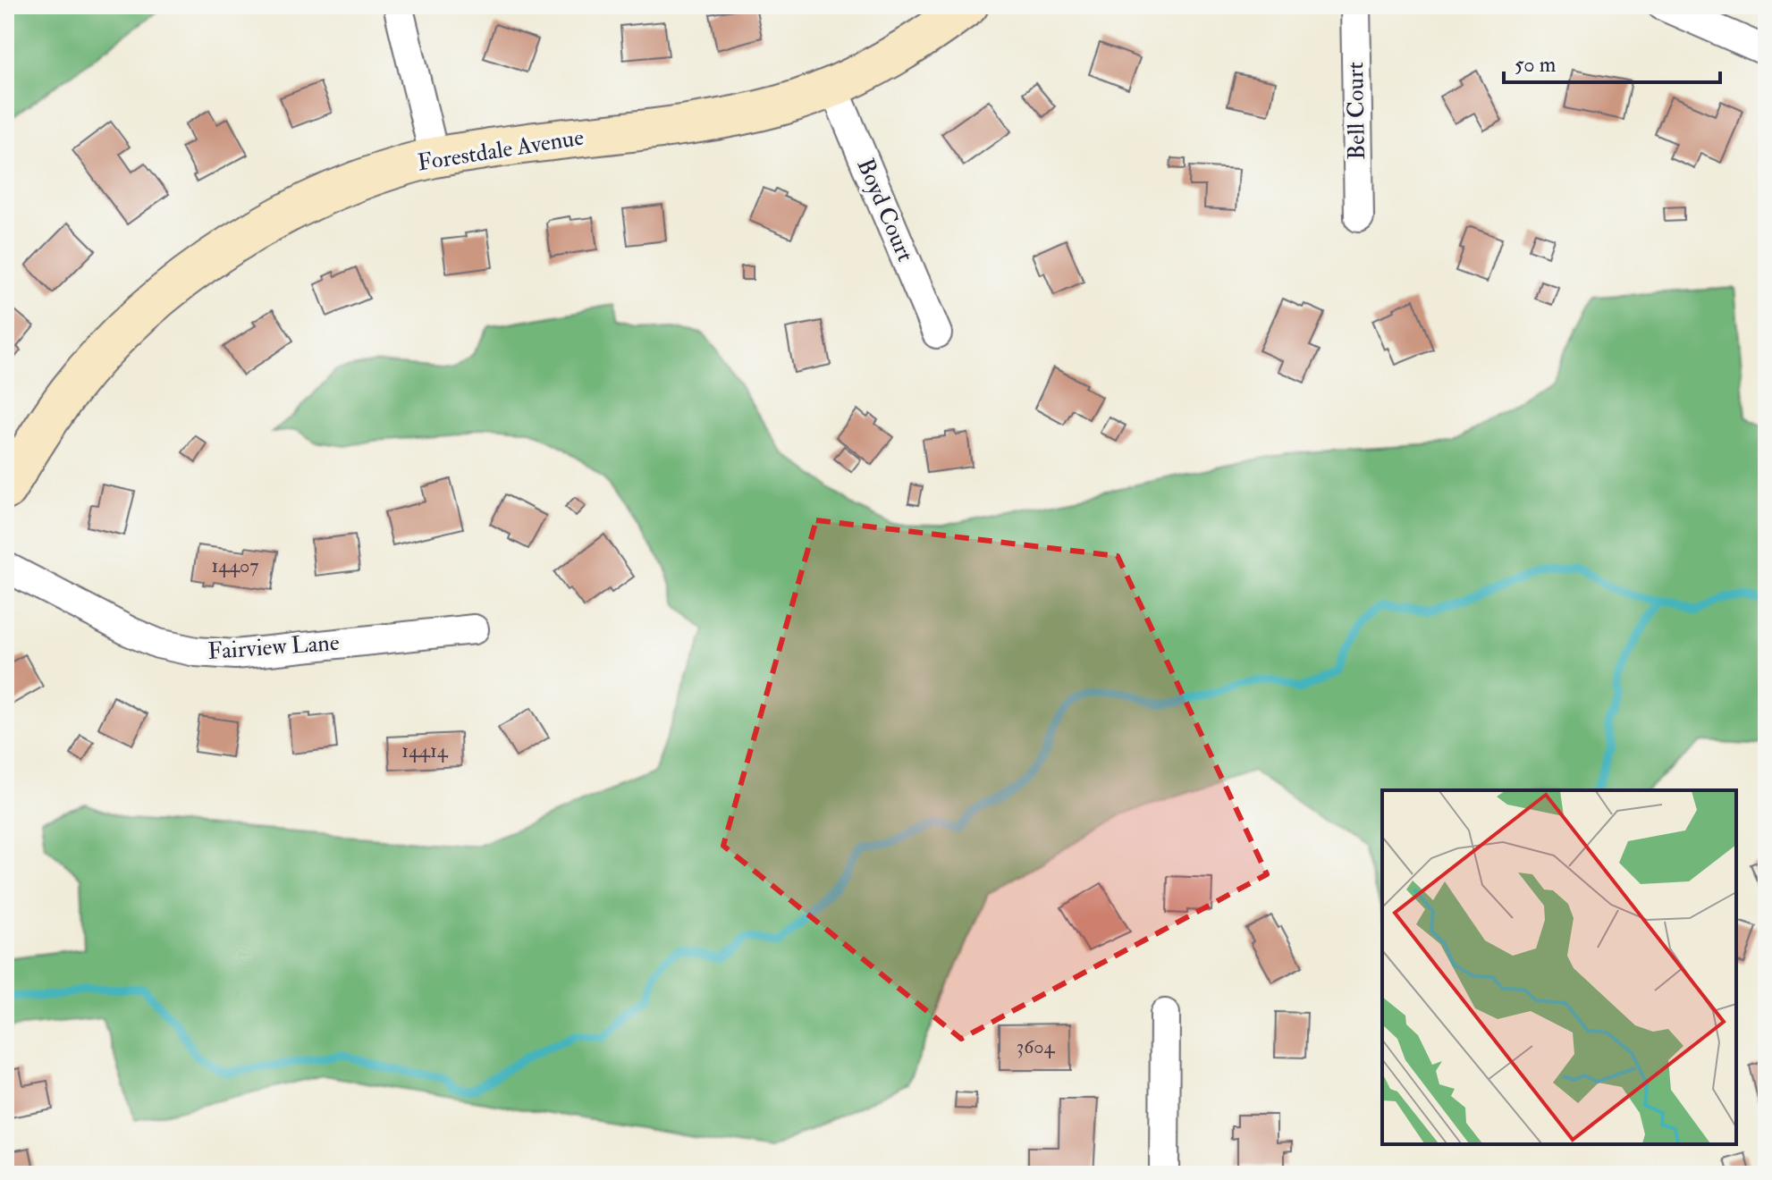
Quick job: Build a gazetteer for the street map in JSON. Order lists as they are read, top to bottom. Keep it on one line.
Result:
{"streets":{"street":["Bell Court","Forestdale Avenue","Boyd Court","Fairview Lane"]},"crossings":[["Forestdale Avenue","Boyd Court"]],"house_numbers":["14407","14414","3604"],"scale_bar":"50 m"}
